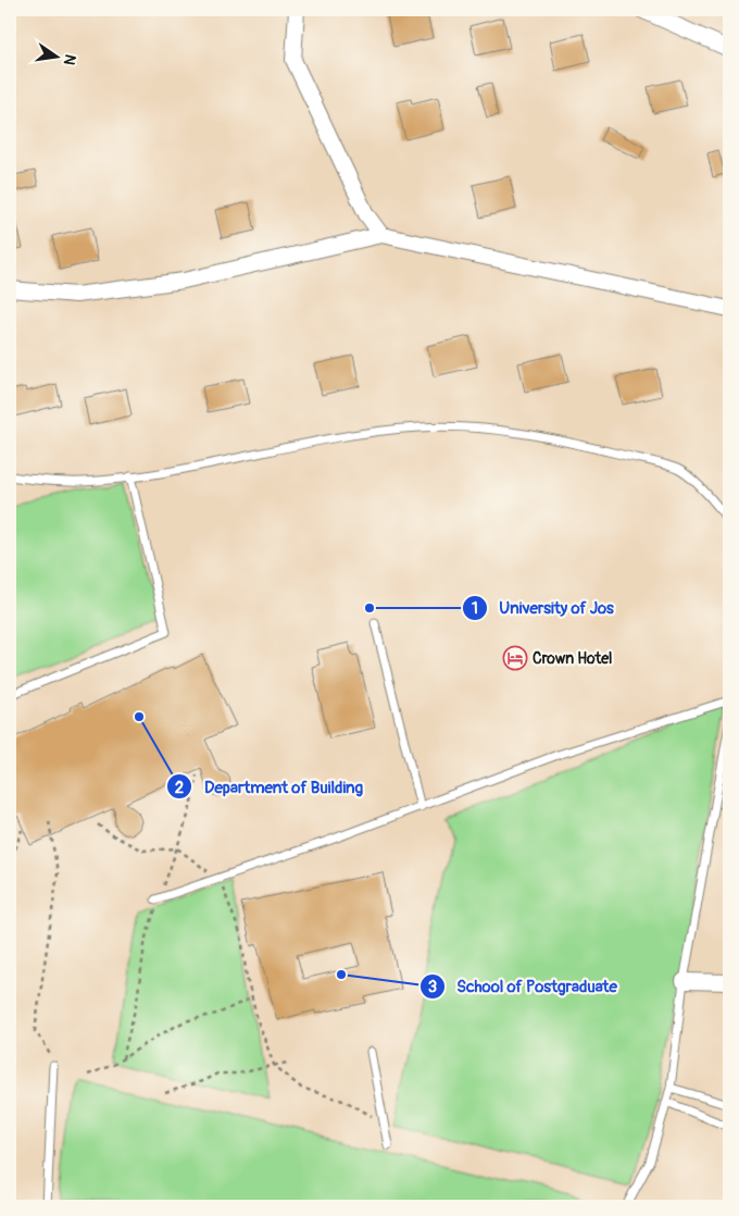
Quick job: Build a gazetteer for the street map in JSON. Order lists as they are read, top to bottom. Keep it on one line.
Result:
{"places":{"other":["University of Jos","Department of Building","School of Postgraduate"],"hotel":["Crown Hotel"]},"north":"right"}
